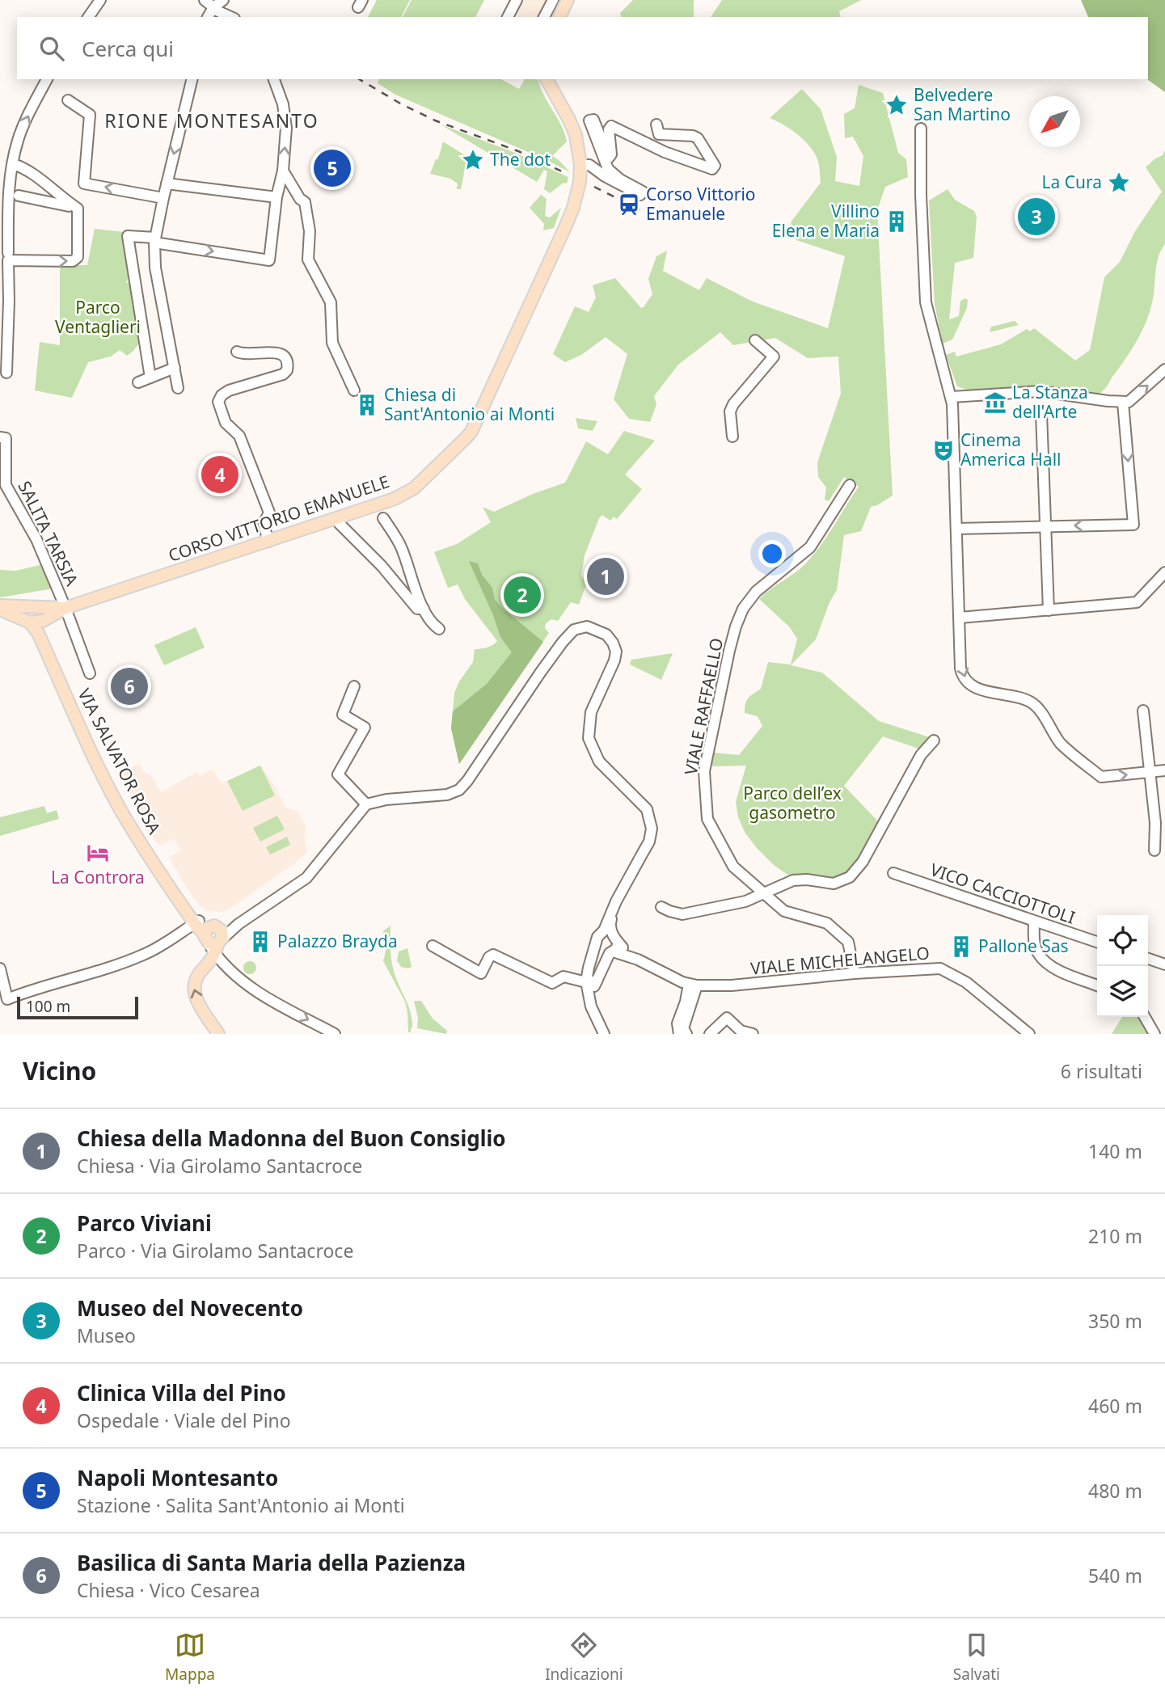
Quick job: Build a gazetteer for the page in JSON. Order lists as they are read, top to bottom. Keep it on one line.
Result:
{"streets":{"main road":["CORSO VITTORIO EMANUELE","VIA SALVATOR ROSA"],"street":["SALITA TARSIA","VIALE RAFFAELLO","VICO CACCIOTTOLI","VIALE MICHELANGELO"]},"crossings":[["CORSO VITTORIO EMANUELE","SALITA TARSIA"],["VIALE RAFFAELLO","VIALE MICHELANGELO"]],"districts":["RIONE MONTESANTO"],"parks":["Parco Ventaglieri","Parco dell’ex gasometro"],"places":{"place":["Belvedere San Martino","The dot","La Cura"],"station":["Corso Vittorio Emanuele"],"building":["Villino Elena e Maria","Chiesa di Sant'Antonio ai Monti","Palazzo Brayda","Pallone Sas"],"museum":["La Stanza dell'Arte"],"theatre":["Cinema America Hall"],"hotel":["La Controra"]},"scale_bar":"100 m","north":"bottom left","page":{"search":"Cerca qui","pins":["5","3","4","1","2","6"],"scale":"100 m","heading":["Vicino","6 risultati"],"list":[{"mark":"1","name":"Chiesa della Madonna del Buon Consiglio","note":"Chiesa · Via Girolamo Santacroce","value":"140 m"},{"mark":"2","name":"Parco Viviani","note":"Parco · Via Girolamo Santacroce","value":"210 m"},{"mark":"3","name":"Museo del Novecento","note":"Museo","value":"350 m"},{"mark":"4","name":"Clinica Villa del Pino","note":"Ospedale · Viale del Pino","value":"460 m"},{"mark":"5","name":"Napoli Montesanto","note":"Stazione · Salita Sant'Antonio ai Monti","value":"480 m"},{"mark":"6","name":"Basilica di Santa Maria della Pazienza","note":"Chiesa · Vico Cesarea","value":"540 m"}],"nav":["Mappa","Indicazioni","Salvati"]}}
